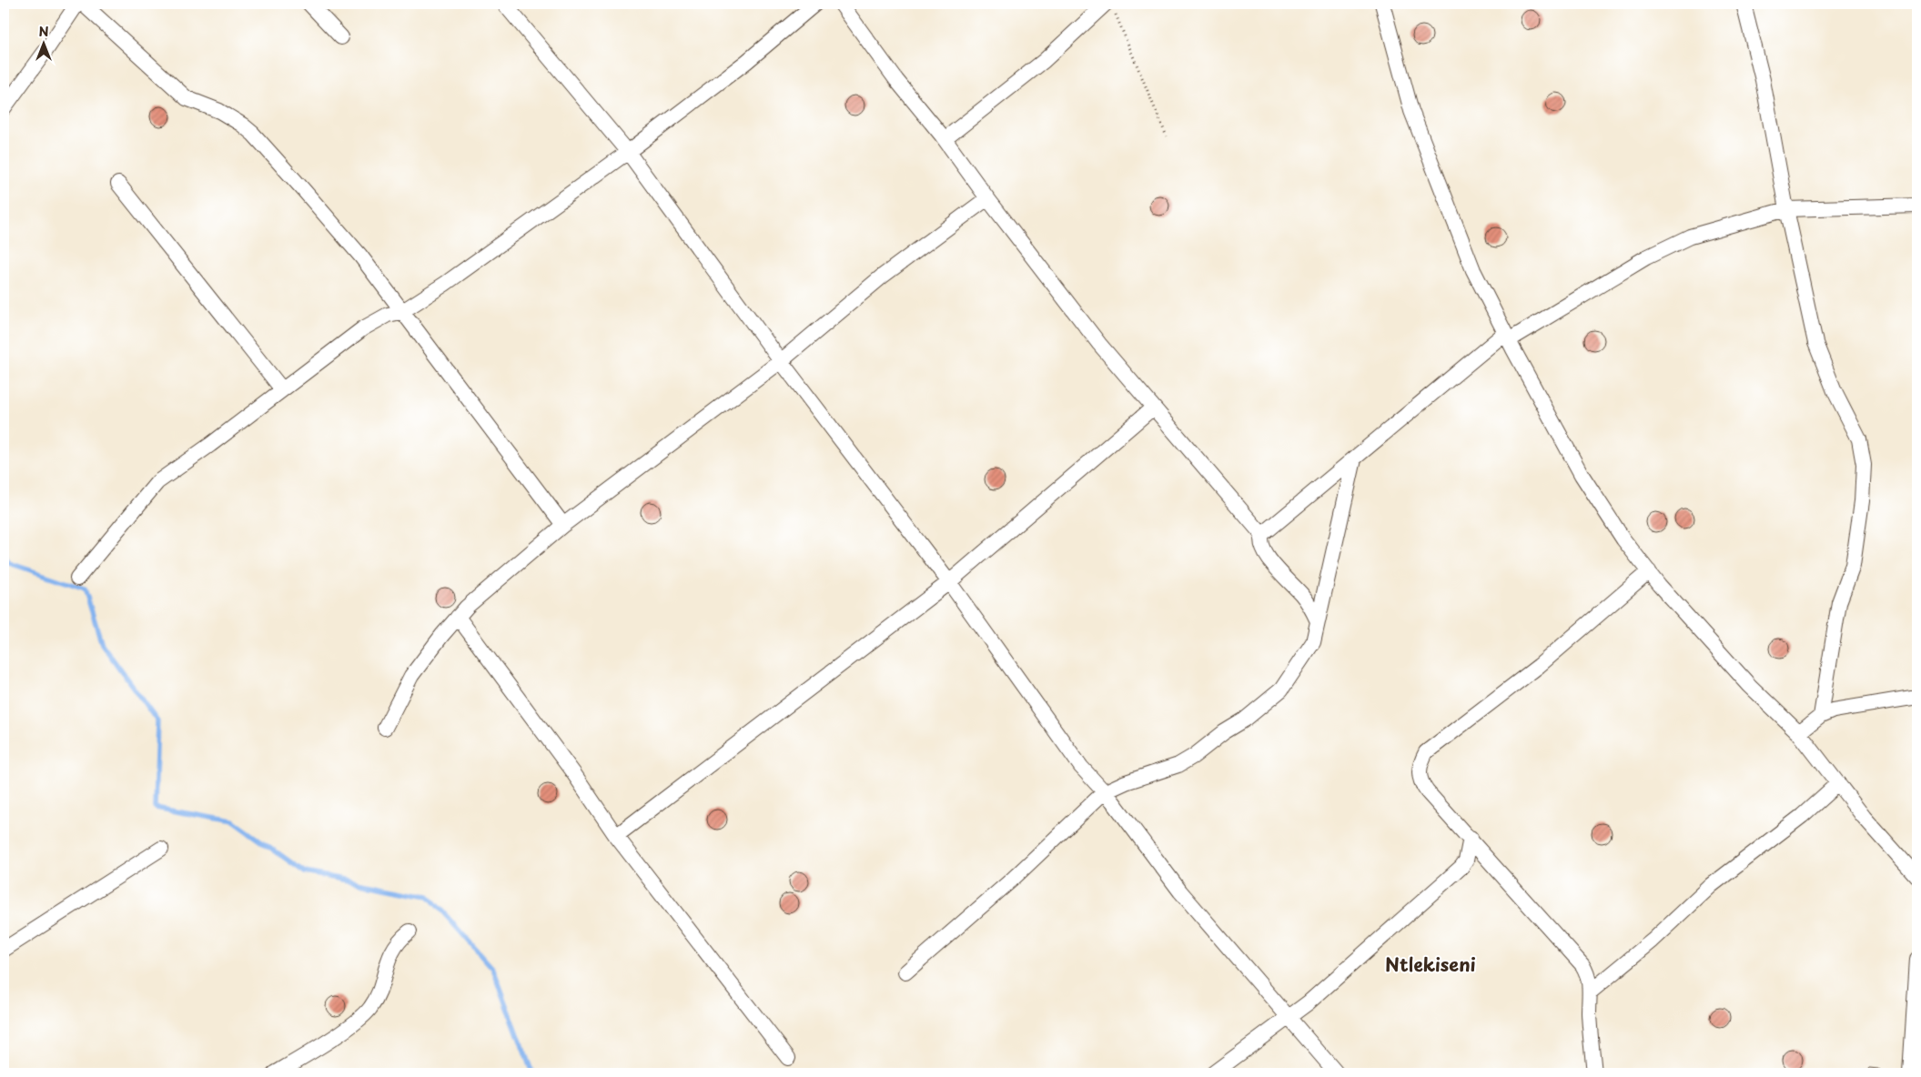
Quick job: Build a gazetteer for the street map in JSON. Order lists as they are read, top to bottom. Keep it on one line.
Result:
{"districts":["Ntlekiseni"],"north":"top"}
